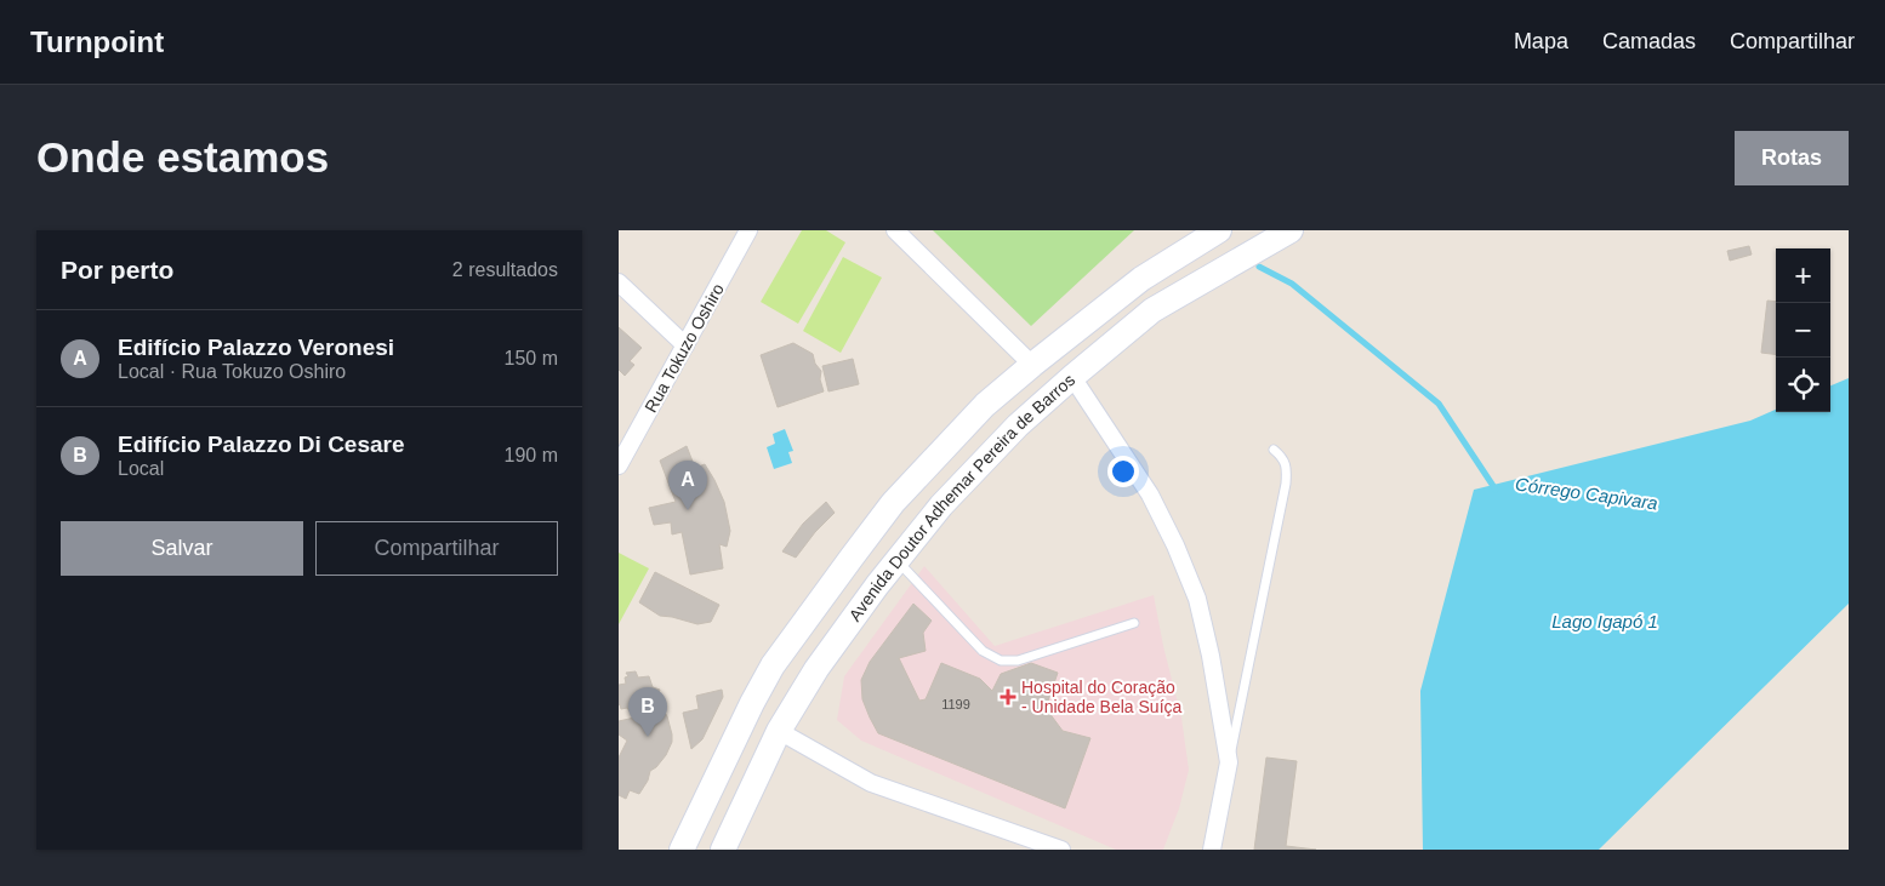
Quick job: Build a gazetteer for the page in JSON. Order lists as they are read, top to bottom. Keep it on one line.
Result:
{"streets":{"street":["Rua Tokuzo Oshiro","Avenida Doutor Adhemar Pereira de Barros"]},"water":["Córrego Capivara","Lago Igapó 1"],"places":{"health":["Hospital do Coração - Unidade Bela Suíça"]},"house_numbers":["1199"],"page":{"header":"Turnpoint","nav":["Mapa","Camadas","Compartilhar"],"buttons":["Rotas",["Salvar","Compartilhar"]],"title":"Onde estamos","heading":["Por perto","2 resultados"],"map_buttons":["+","−"],"list":[{"mark":"A","name":"Edifício Palazzo Veronesi","note":"Local · Rua Tokuzo Oshiro","value":"150 m"},{"mark":"B","name":"Edifício Palazzo Di Cesare","note":"Local","value":"190 m"}],"pins":["A","B"]}}
